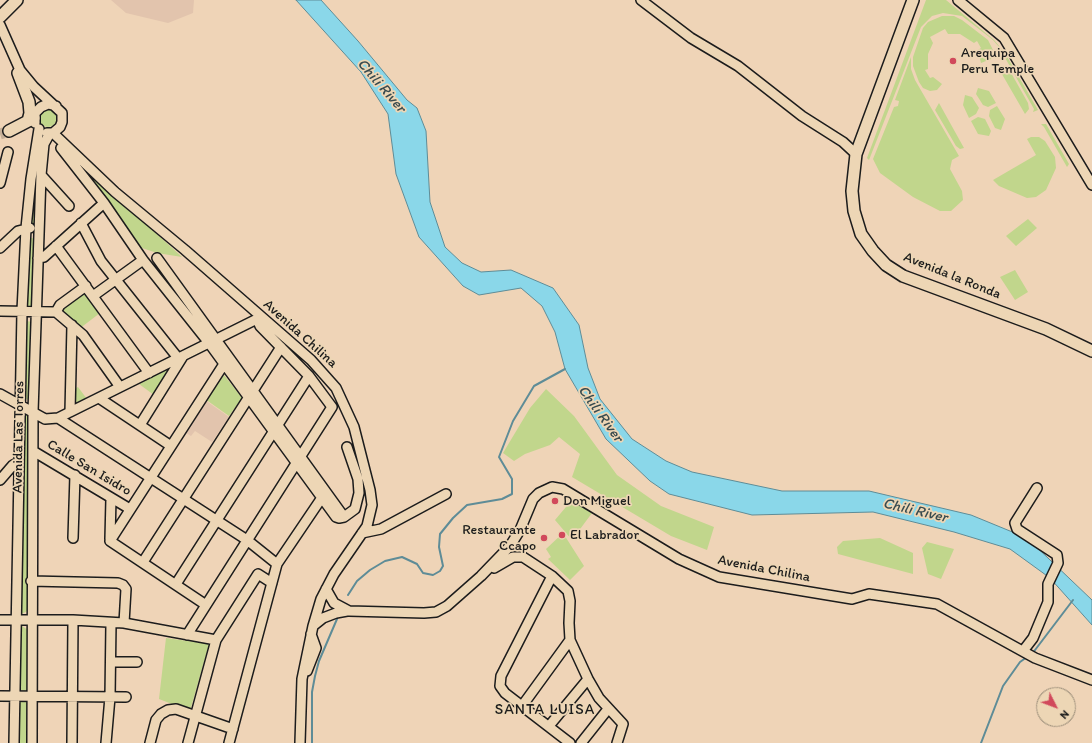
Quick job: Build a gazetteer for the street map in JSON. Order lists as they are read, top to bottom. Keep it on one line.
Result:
{"streets":{"main road":["Avenida la Ronda"],"street":["Avenida Chilina","Avenida Las Torres","Calle San Isidro"]},"crossings":[["Avenida Chilina","Avenida Las Torres"],["Avenida Las Torres","Calle San Isidro"]],"districts":["SANTA LUISA"],"water":["Chili River"],"places":["Arequipa Peru Temple","Don Miguel","El Labrador","Restaurante Ccapo"],"north":"bottom right"}
